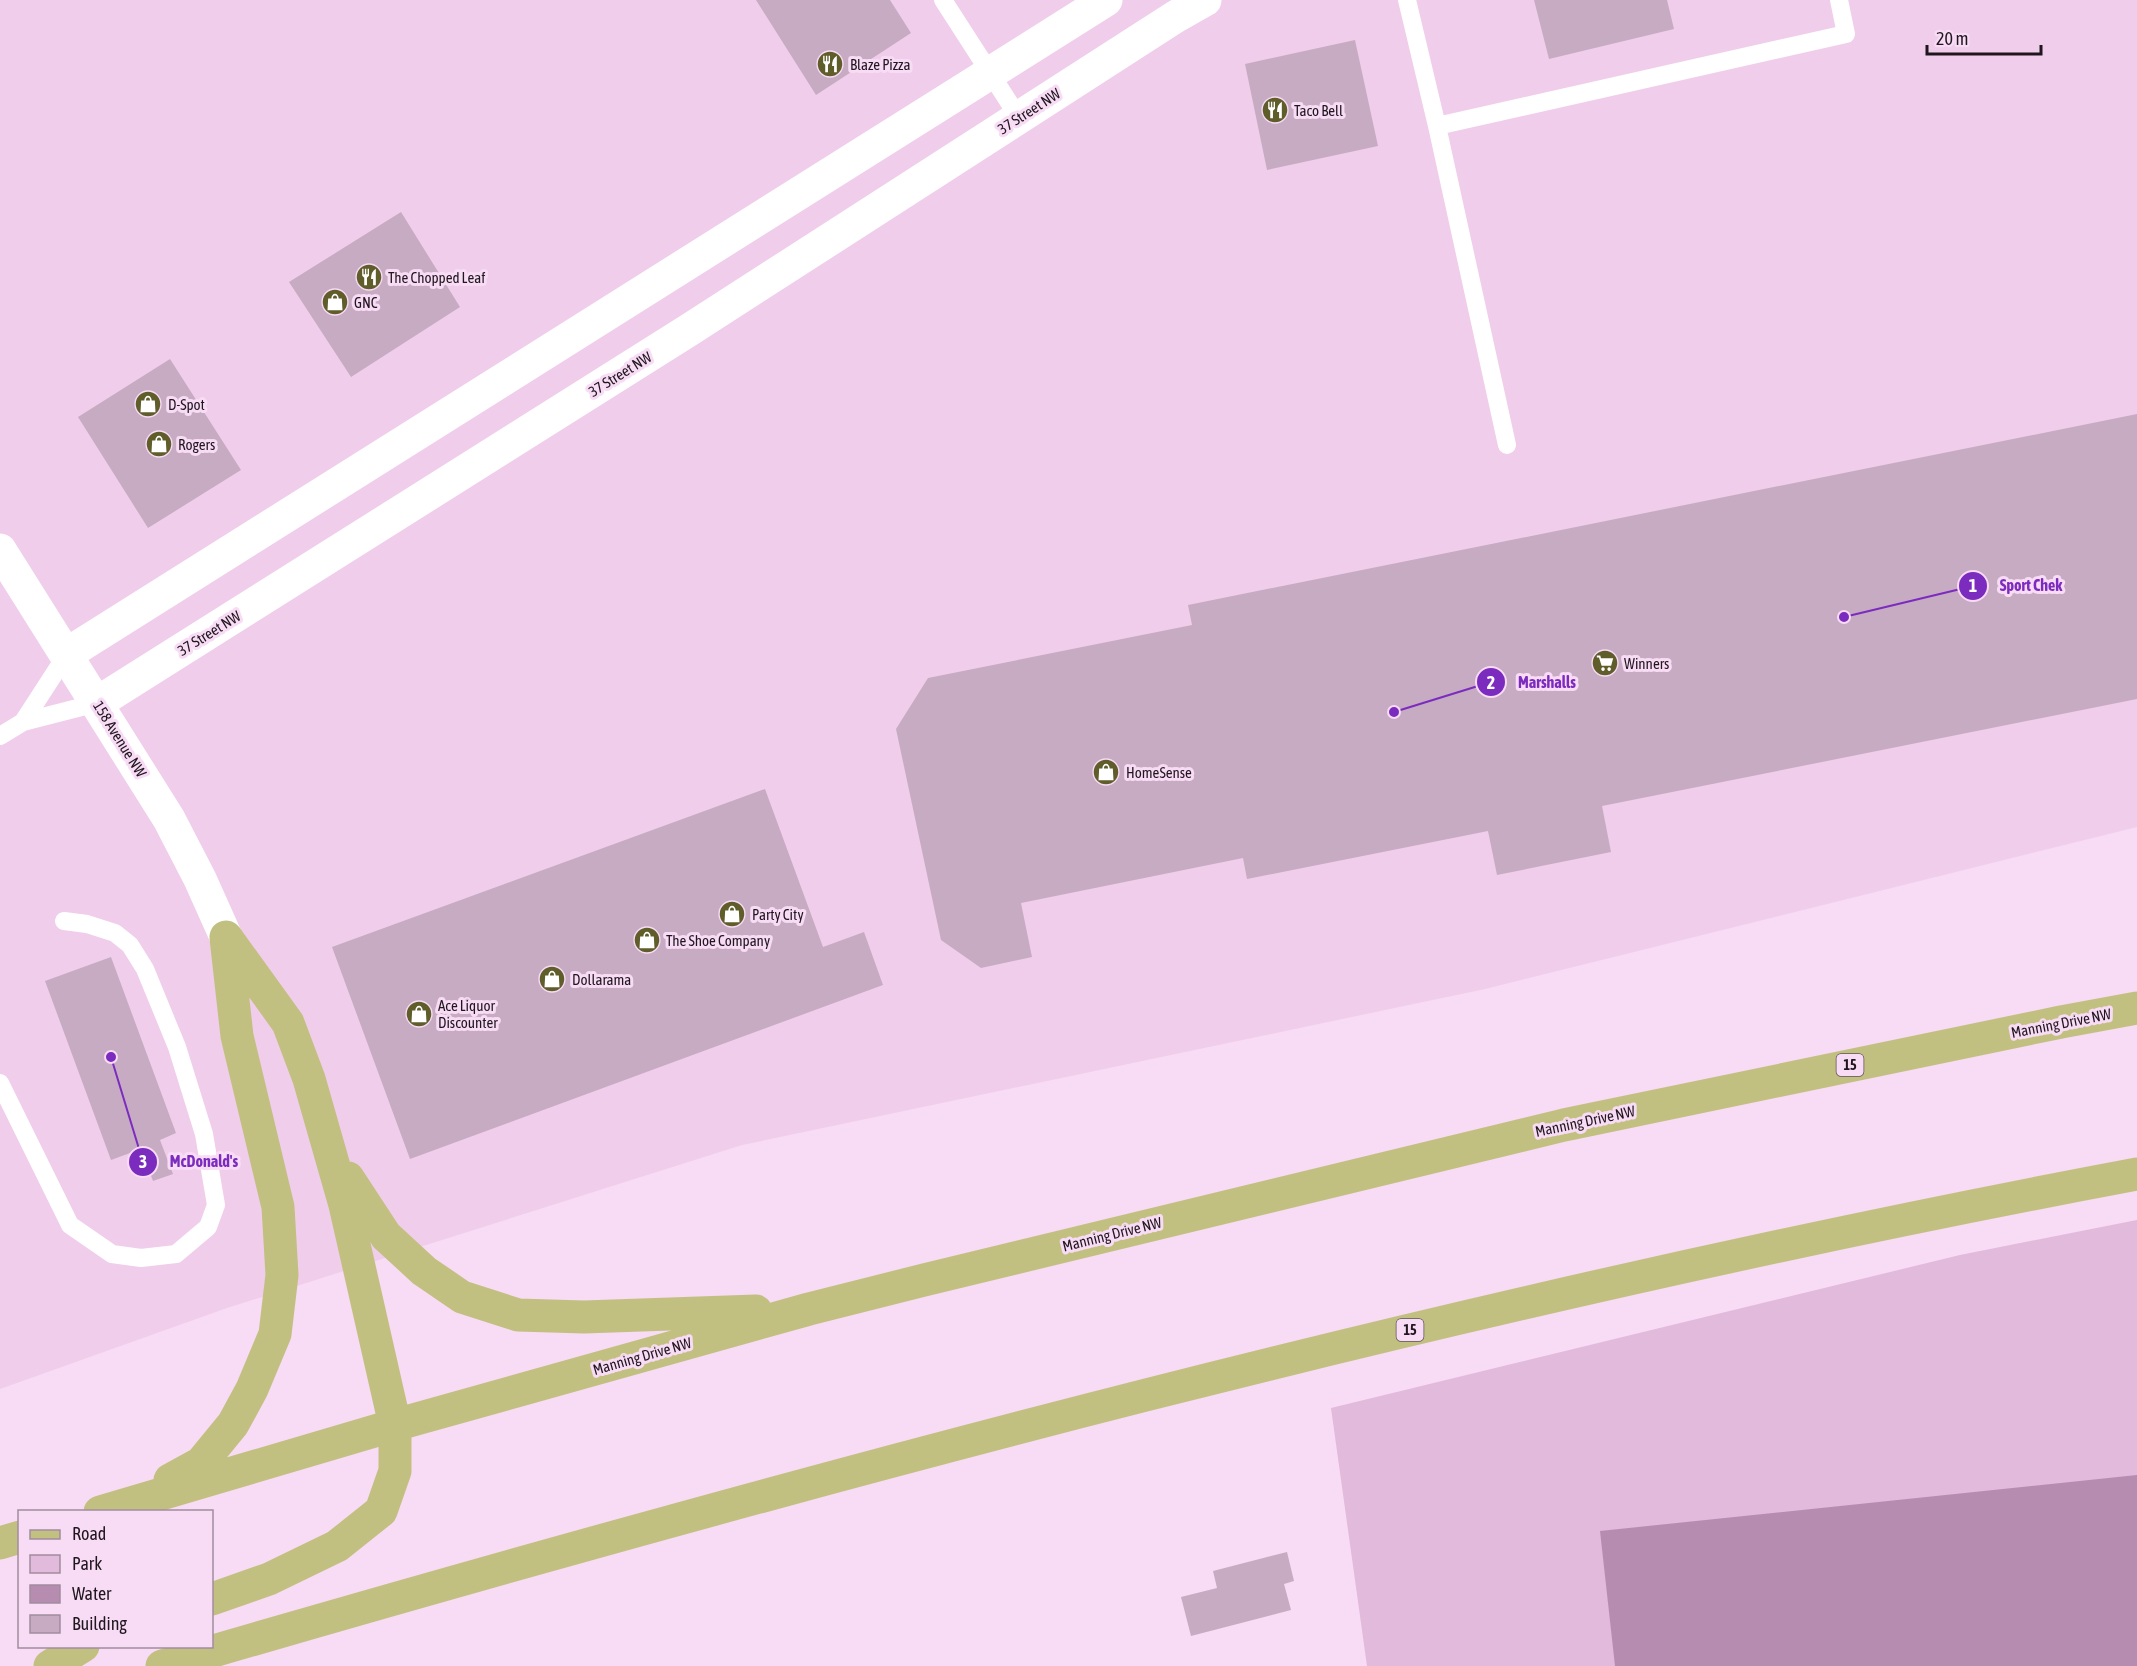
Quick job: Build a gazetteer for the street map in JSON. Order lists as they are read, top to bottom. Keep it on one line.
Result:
{"streets":{"main road":["Manning Drive NW","15"],"street":["37 Street NW","158 Avenue NW"]},"crossings":[["37 Street NW","158 Avenue NW"]],"places":{"restaurant":["Blaze Pizza","Taco Bell","The Chopped Leaf"],"shop":["GNC","D-Spot","Rogers","HomeSense","Party City","The Shoe Company","Dollarama","Ace Liquor Discounter"],"other":["Sport Chek","Marshalls","McDonald's"],"supermarket":["Winners"]},"legend":["Road","Park","Water","Building"],"scale_bar":"20 m"}
